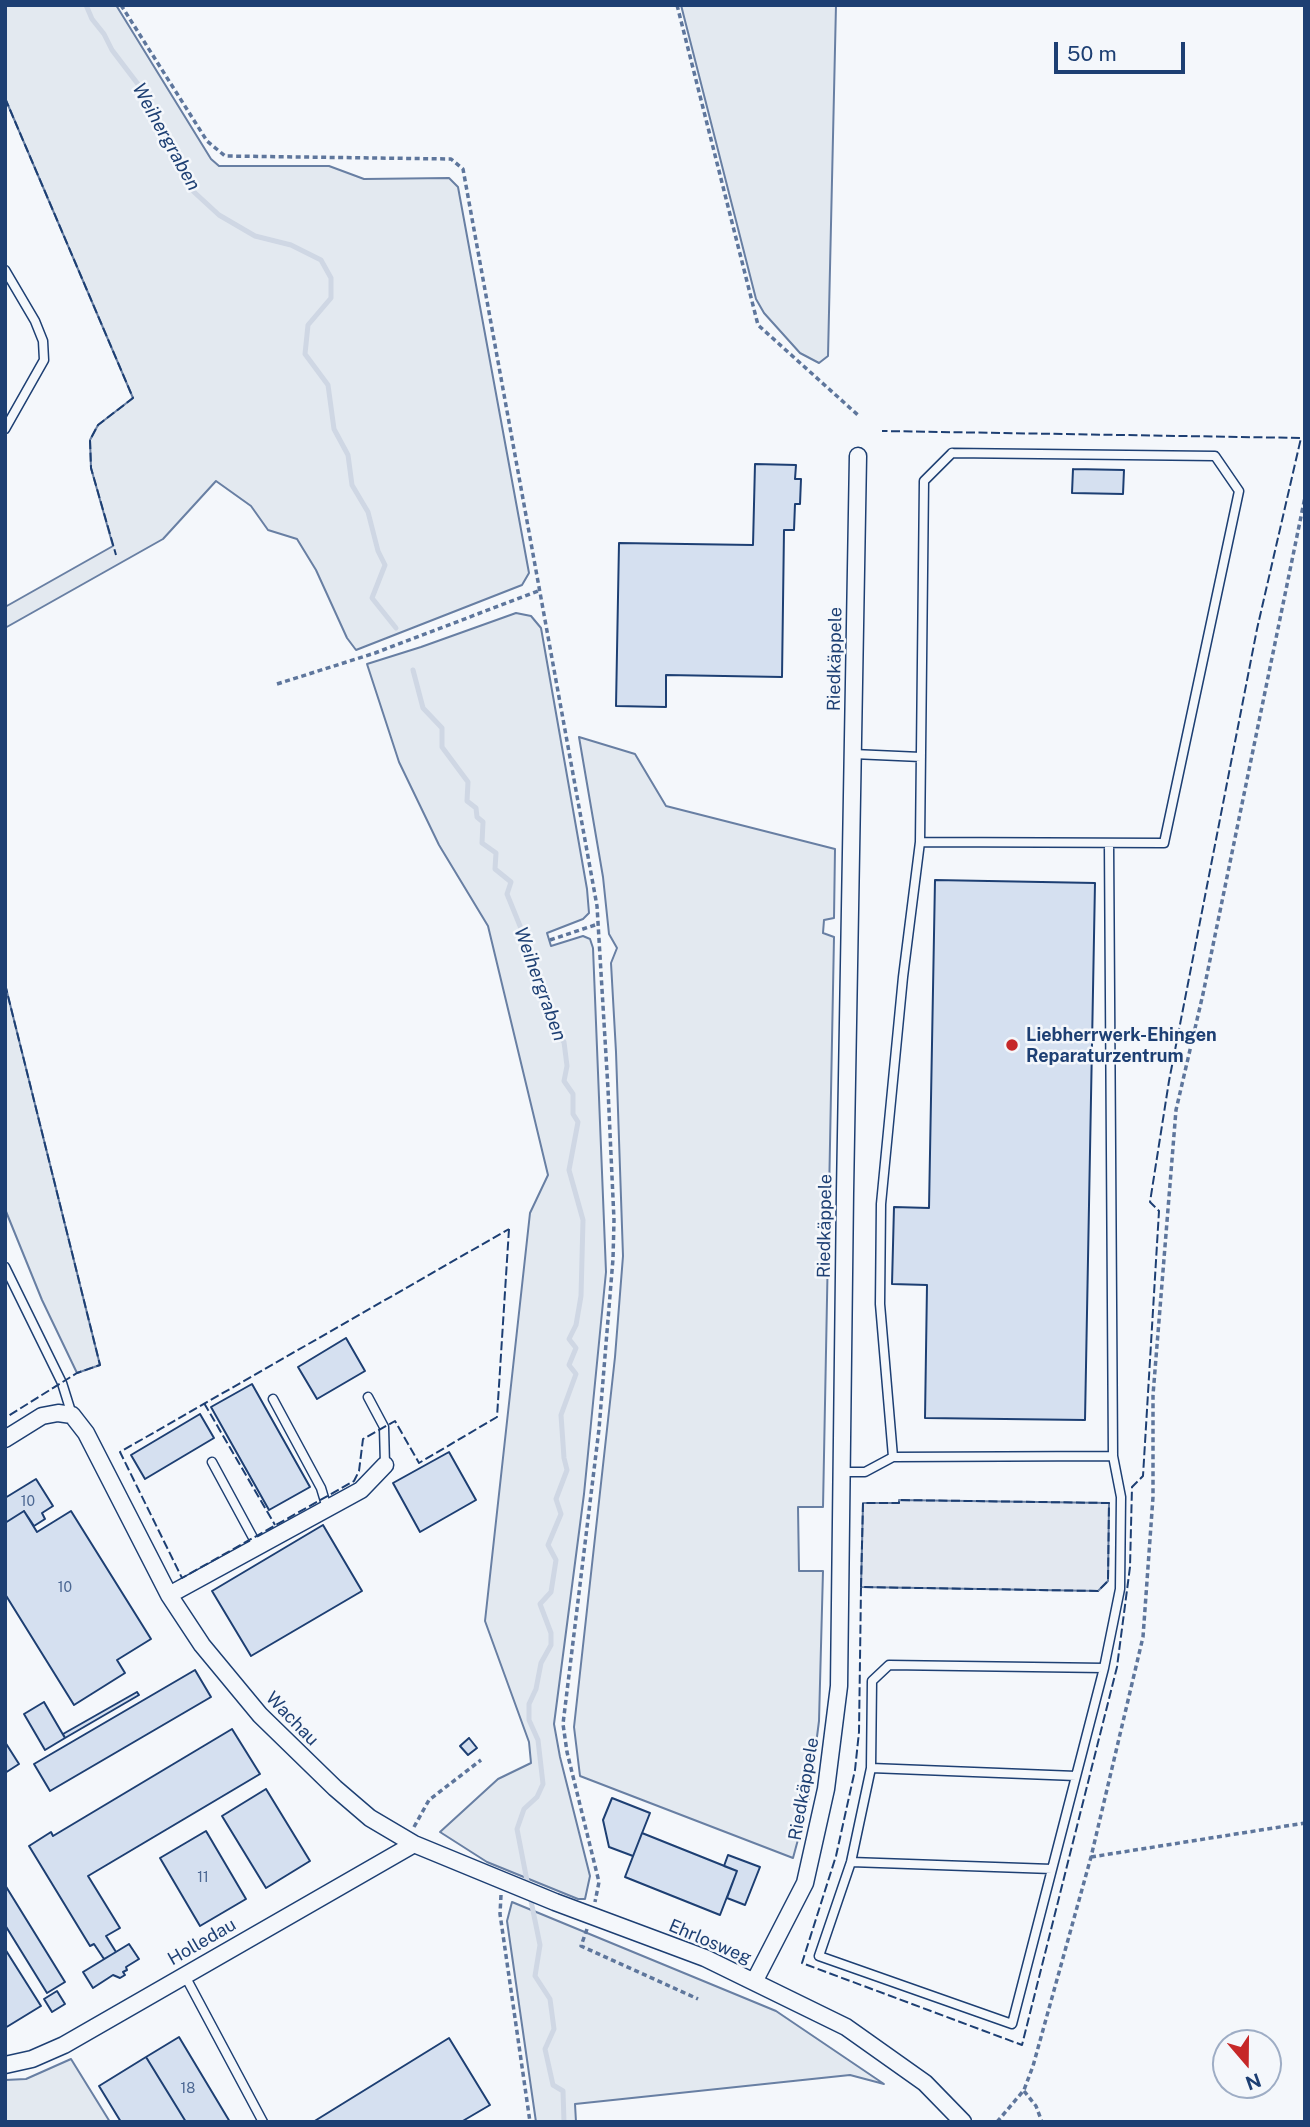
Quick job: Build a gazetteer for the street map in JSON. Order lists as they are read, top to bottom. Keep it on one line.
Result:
{"streets":{"street":["Riedkäppele","Wachau","Holledau","Ehrlosweg"]},"crossings":[["Riedkäppele","Ehrlosweg"],["Wachau","Holledau"],["Wachau","Ehrlosweg"],["Holledau","Ehrlosweg"]],"water":["Weihergraben"],"places":["Liebherrwerk-Ehingen Reparaturzentrum"],"house_numbers":["10","10","11","18"],"scale_bar":"50 m","north":"bottom"}
